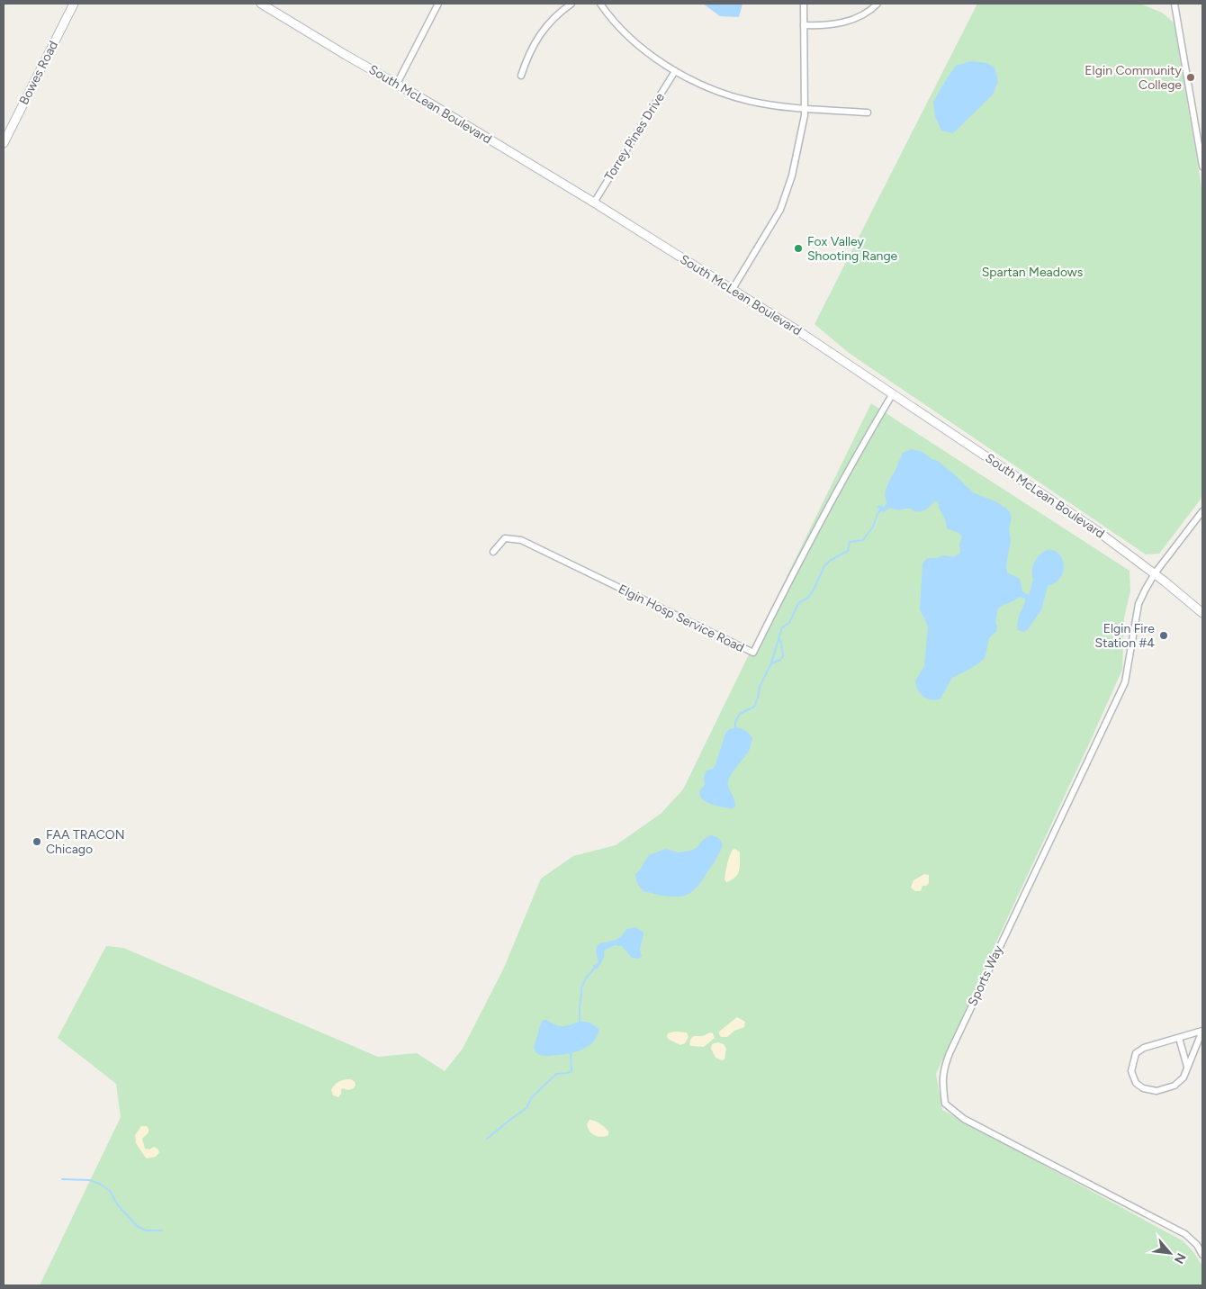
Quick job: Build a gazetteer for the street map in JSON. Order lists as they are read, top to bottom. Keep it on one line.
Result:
{"streets":{"main road":["Bowes Road","South McLean Boulevard"],"street":["Torrey Pines Drive","Elgin Hosp Service Road","Sports Way"]},"crossings":[["South McLean Boulevard","Torrey Pines Drive"],["South McLean Boulevard","Elgin Hosp Service Road"],["South McLean Boulevard","Sports Way"]],"parks":["Spartan Meadows"],"places":["Elgin Community College","Fox Valley Shooting Range","Elgin Fire Station #4","FAA TRACON Chicago"],"north":"bottom right"}
